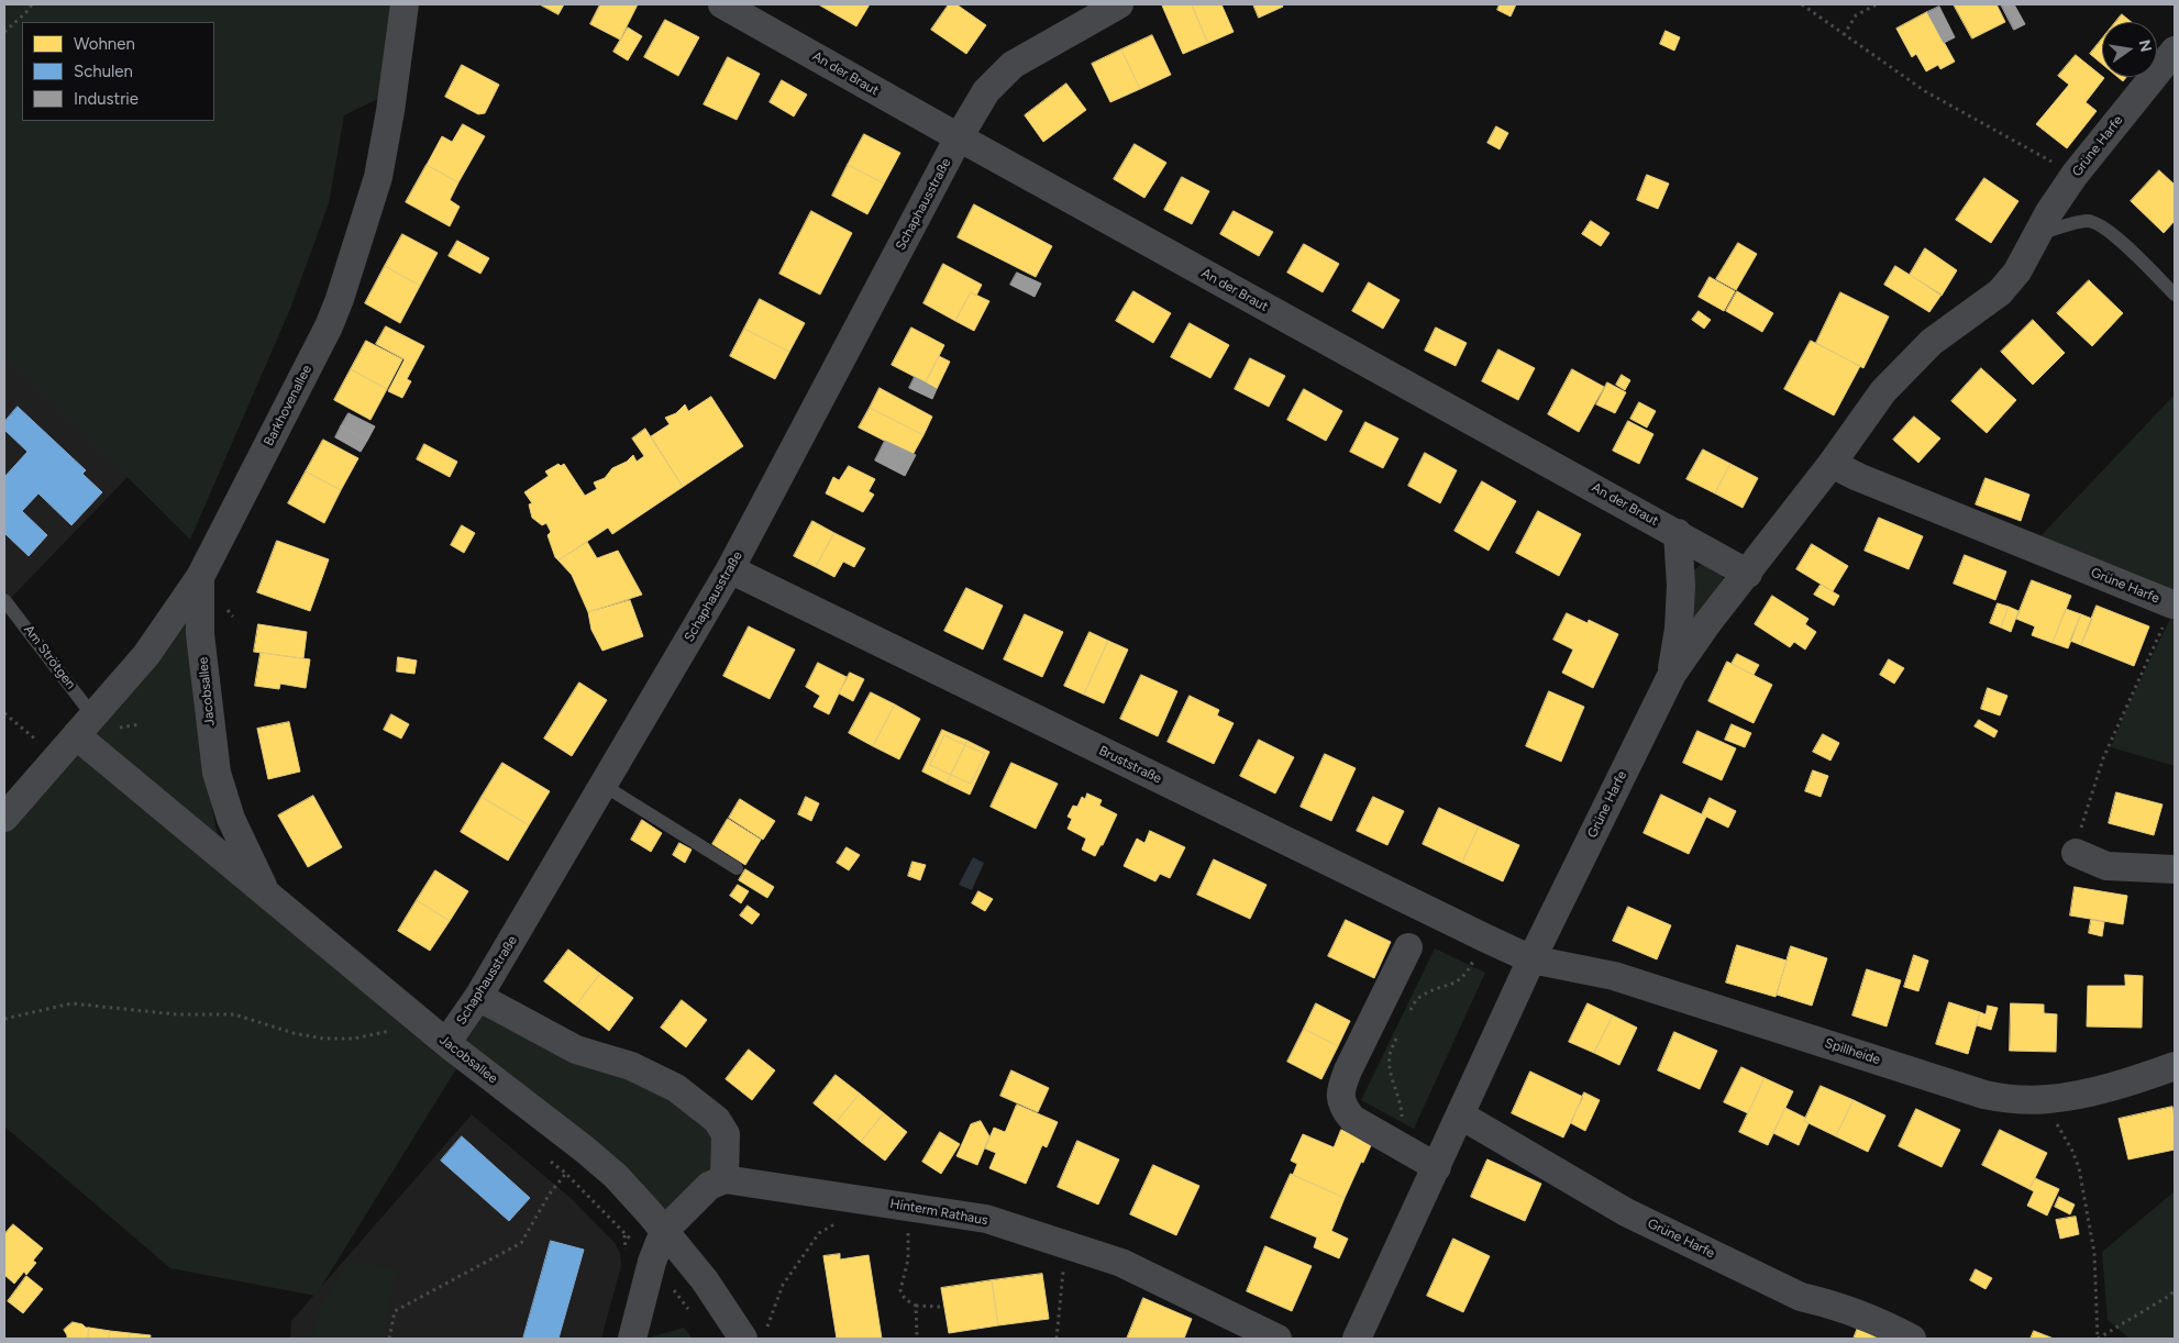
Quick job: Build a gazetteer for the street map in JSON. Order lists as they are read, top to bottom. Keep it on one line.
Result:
{"streets":{"street":["An der Braut","Grüne Harfe","Schaphausstraße","Barkhovenallee","Jacobsallee","Bruststraße","Spillheide","Hinterm Rathaus"],"lane":["Am Strötgen"]},"crossings":[["An der Braut","Grüne Harfe"],["An der Braut","Schaphausstraße"],["Grüne Harfe","Bruststraße"],["Grüne Harfe","Spillheide"],["Schaphausstraße","Jacobsallee"],["Schaphausstraße","Bruststraße"],["Barkhovenallee","Am Strötgen"],["Barkhovenallee","Jacobsallee"],["Am Strötgen","Jacobsallee"],["Bruststraße","Spillheide"]],"legend":["Wohnen","Schulen","Industrie"],"north":"right"}
